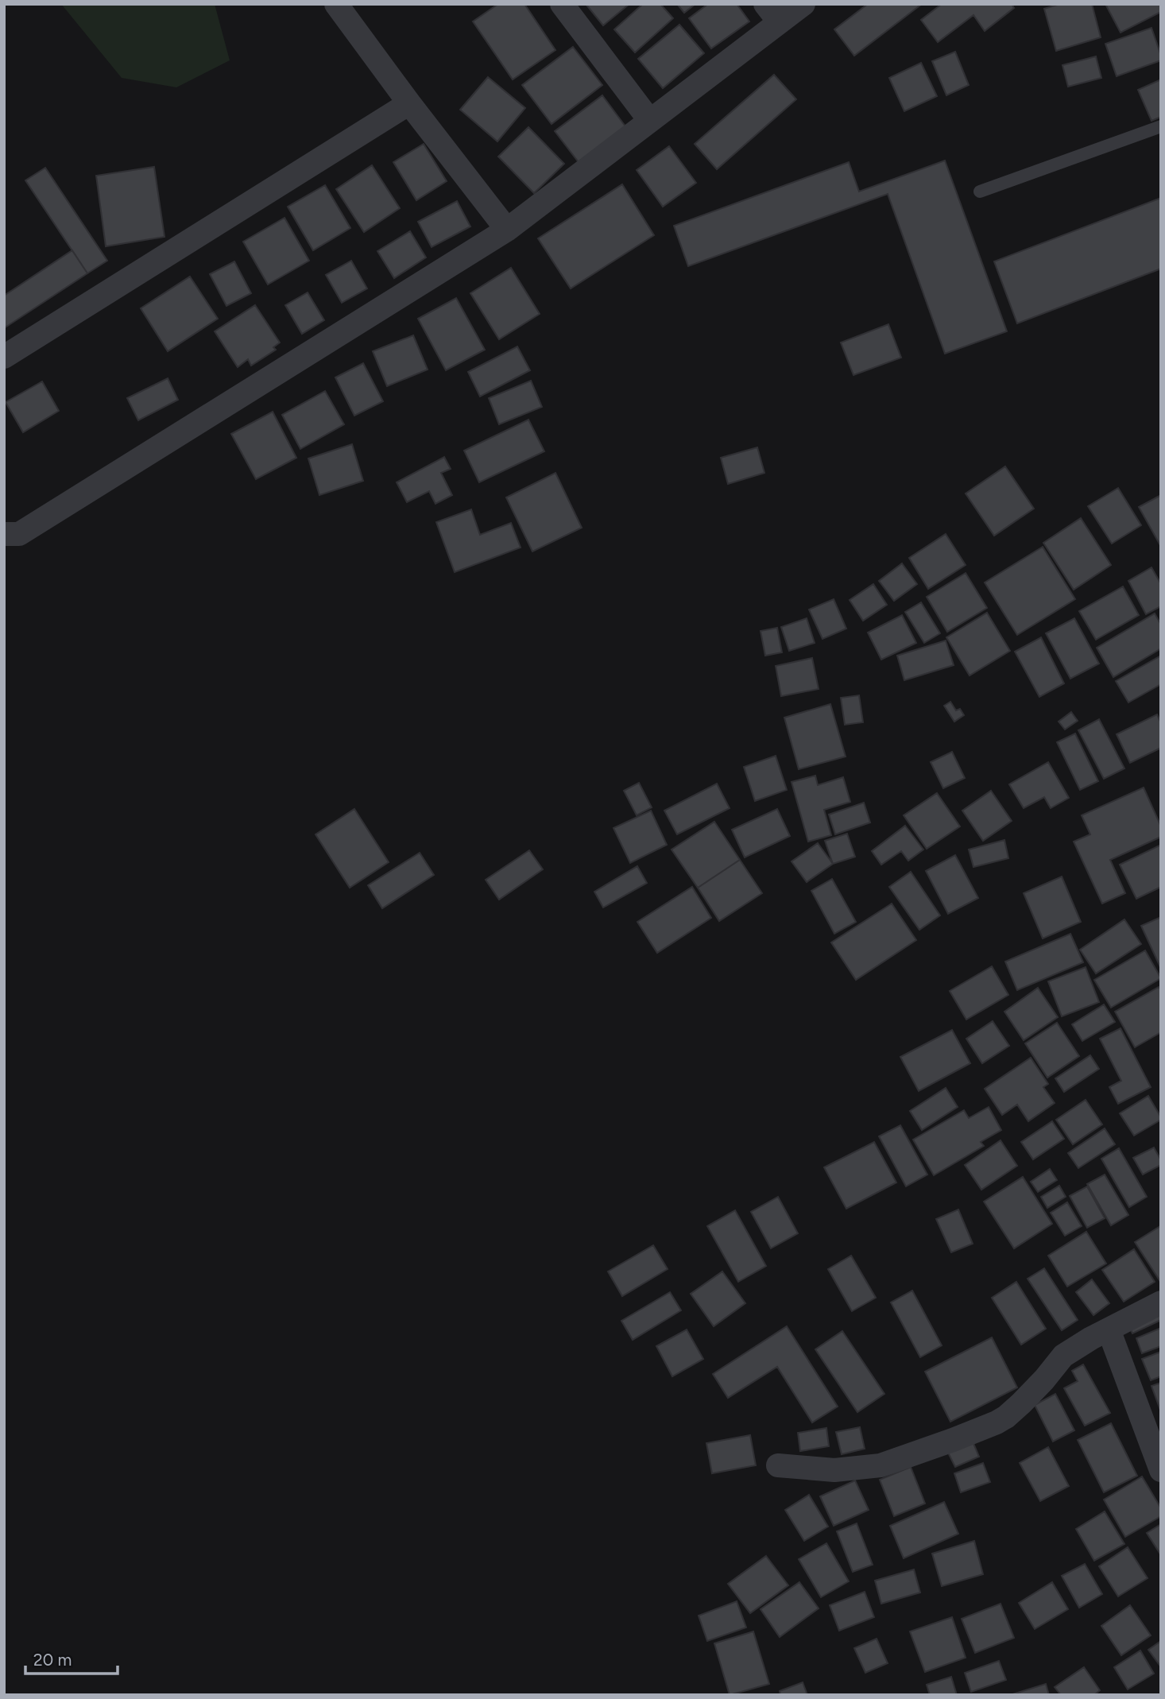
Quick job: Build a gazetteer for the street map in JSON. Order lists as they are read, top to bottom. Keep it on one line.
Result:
{"scale_bar":"20 m"}
